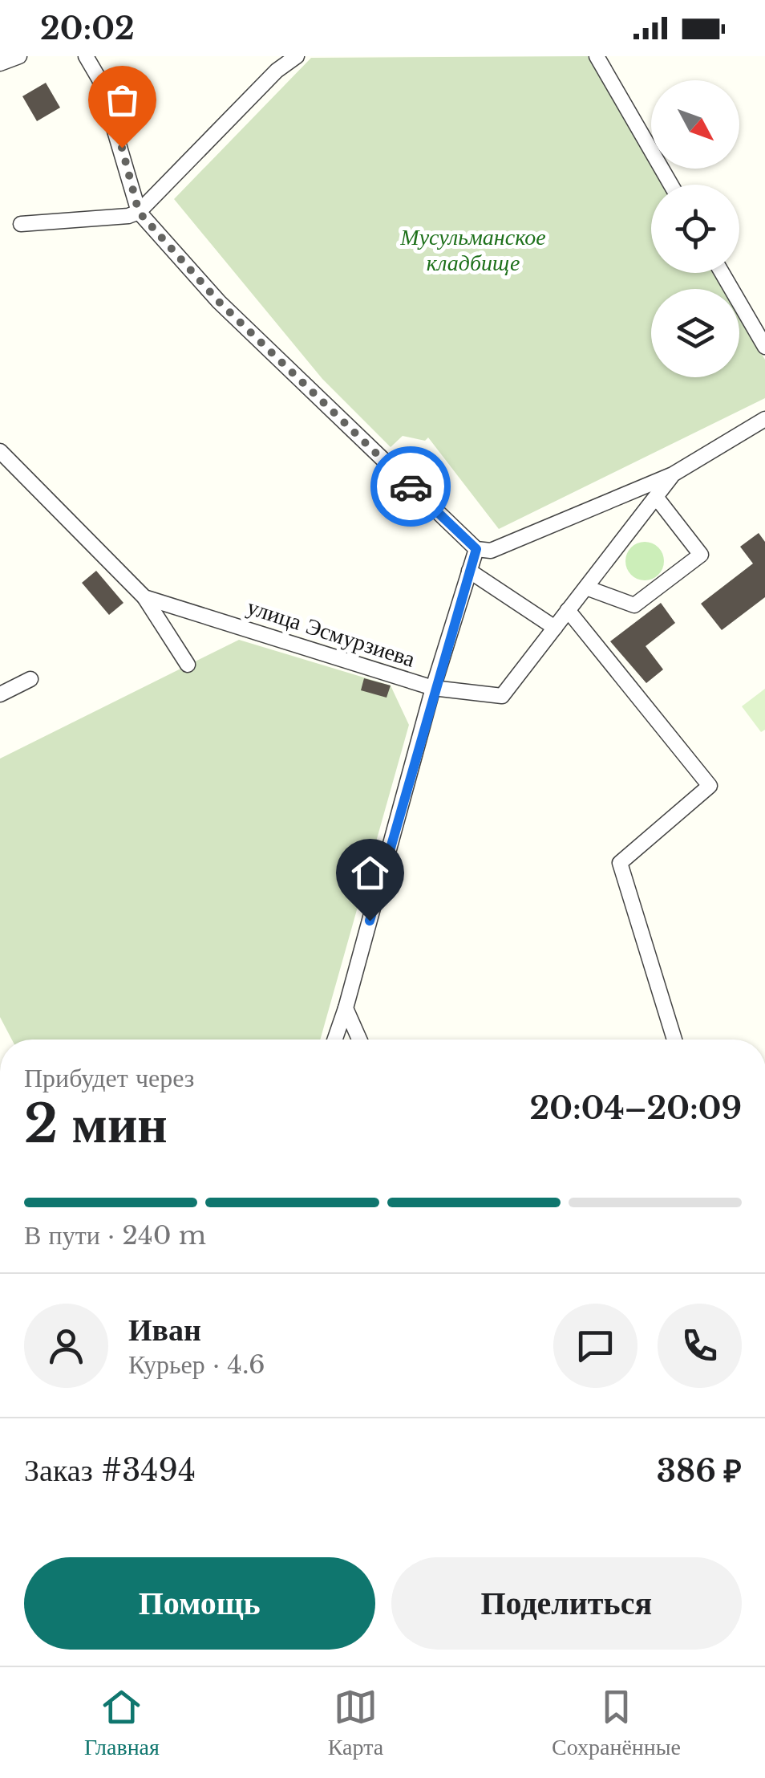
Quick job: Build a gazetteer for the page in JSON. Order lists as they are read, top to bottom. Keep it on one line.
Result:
{"streets":{"street":["улица Эсмурзиева"]},"parks":["Мусульманское кладбище"],"north":"bottom right","page":{"status":"20:02","heading":["2 мин","Прибудет через","20:04–20:09"],"panel":["Иван","Курьер · 4.6","Заказ #3494","386 ₽"],"bar":"В пути · 240 m","buttons":["Помощь","Поделиться"],"tabs":["Главная","Карта","Сохранённые"]}}
